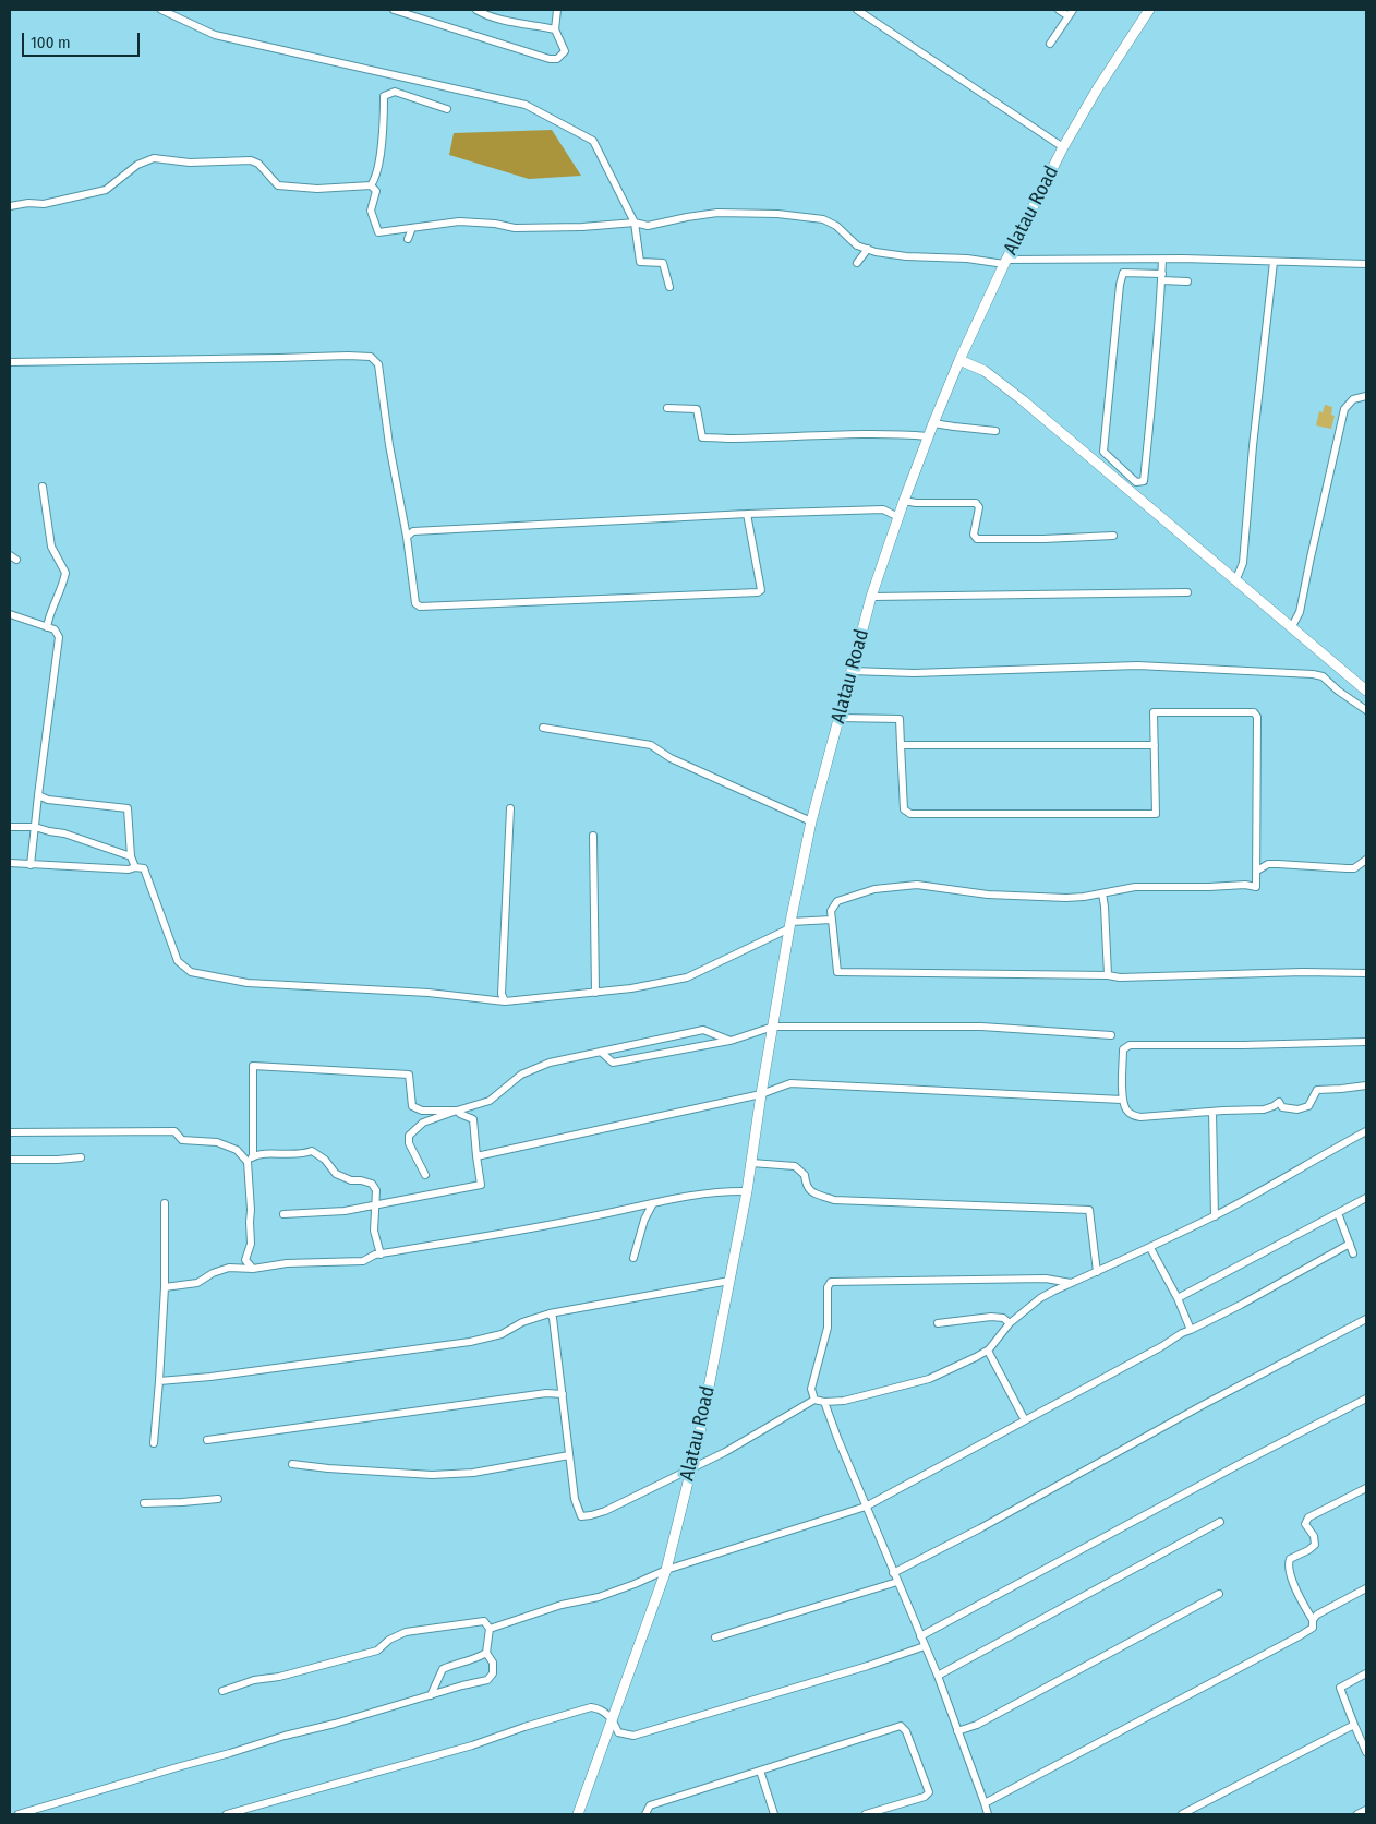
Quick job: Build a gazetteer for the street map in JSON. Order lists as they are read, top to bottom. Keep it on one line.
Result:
{"streets":{"main road":["Alatau Road"]},"scale_bar":"100 m"}
